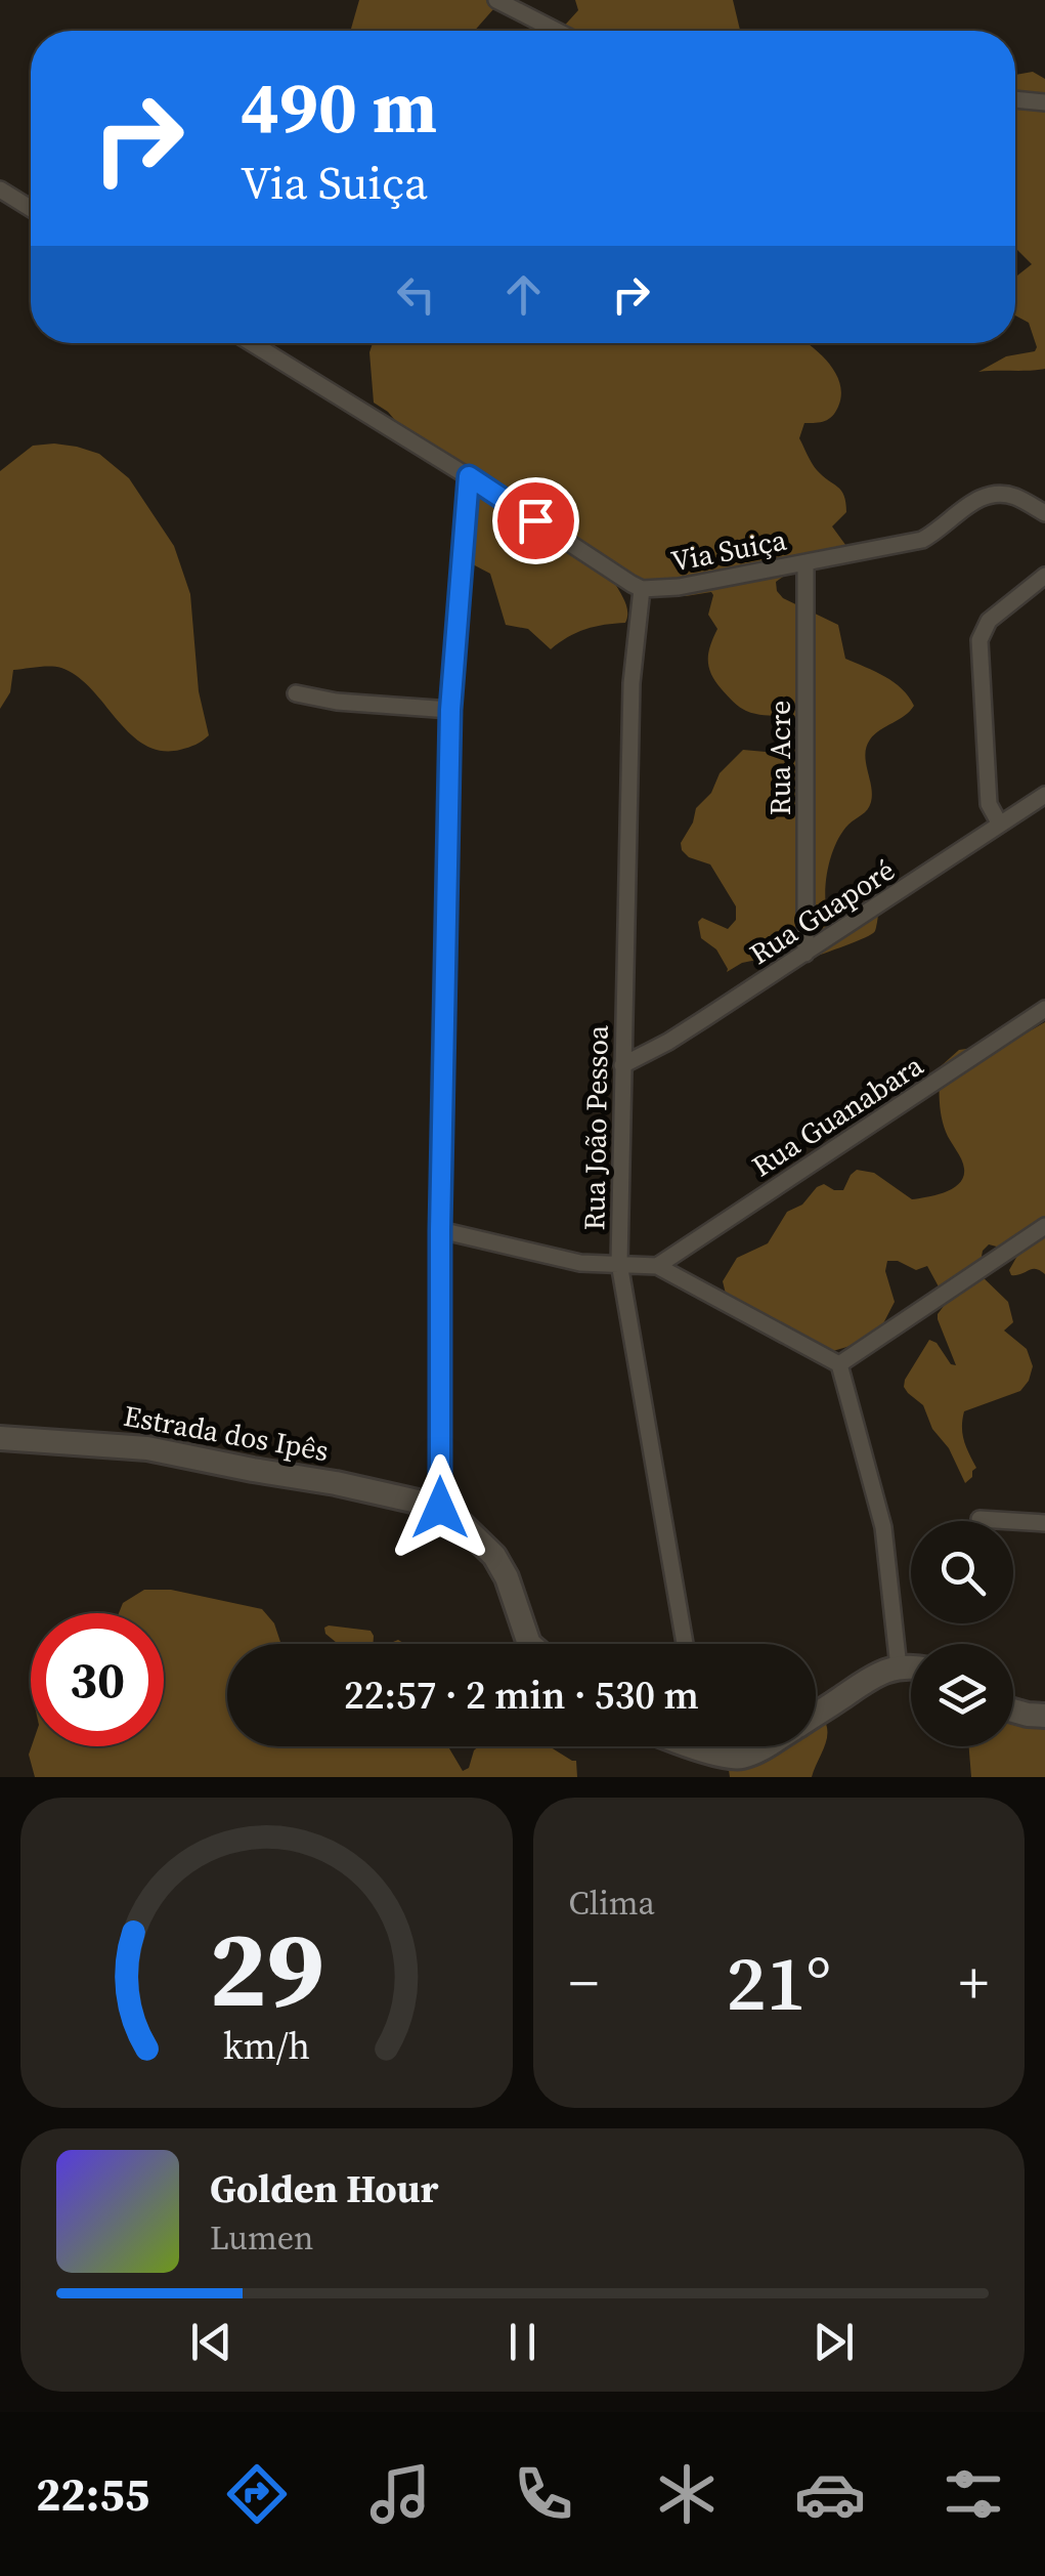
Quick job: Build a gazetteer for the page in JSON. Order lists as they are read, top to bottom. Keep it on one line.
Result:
{"streets":{"main road":["Estrada dos Ipês"],"street":["Via Suiça","Rua Acre","Rua Guaporé","Rua Guanabara","Rua João Pessoa"]},"crossings":[["Via Suiça","Rua Acre"],["Via Suiça","Rua João Pessoa"],["Rua Acre","Rua Guaporé"],["Rua Guaporé","Rua João Pessoa"]],"page":{"turn":["490 m","Via Suiça"],"limit":"30","trip":"22:57 · 2 min · 530 m","tile":"Clima","heat":["−","21°","+"],"song":["Golden Hour","Lumen"],"tabs":"22:55","gauge":["29","km/h"]}}
